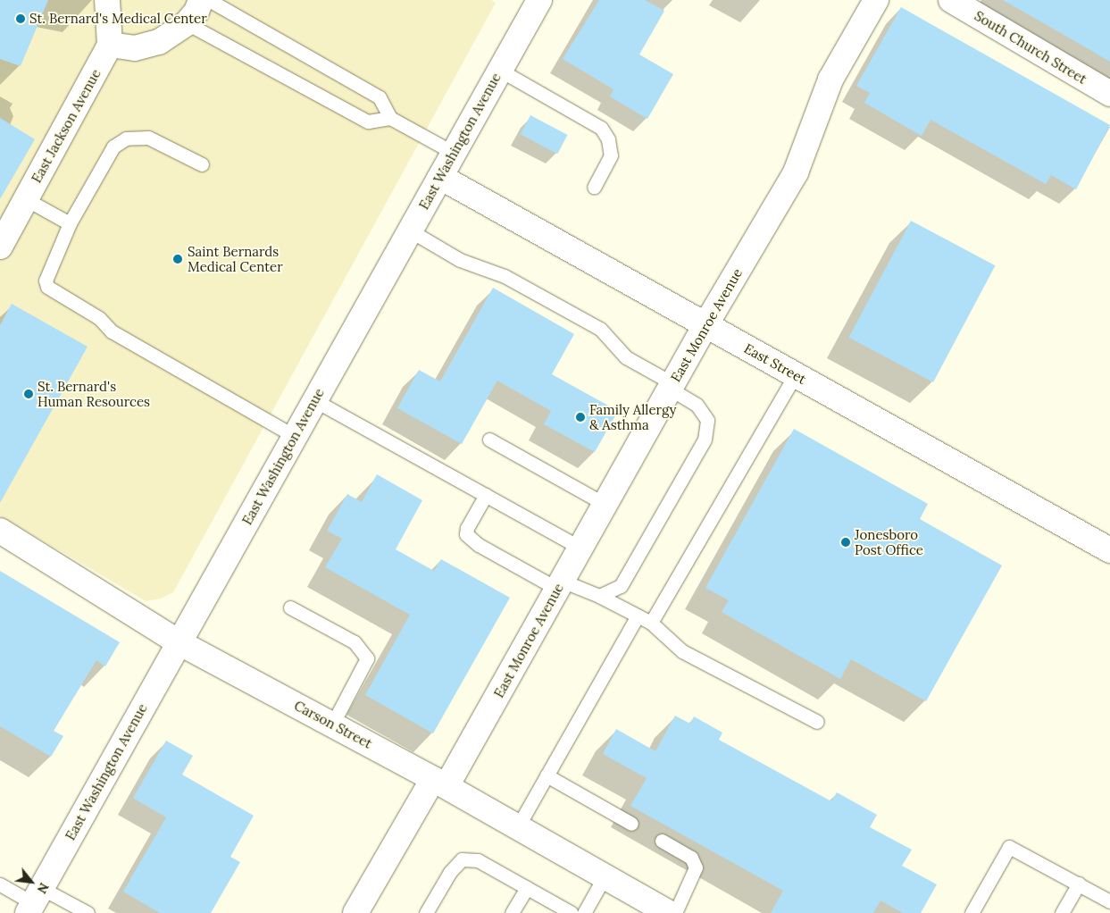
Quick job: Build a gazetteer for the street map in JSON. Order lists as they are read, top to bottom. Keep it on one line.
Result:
{"streets":{"street":["South Church Street","East Jackson Avenue","East Washington Avenue","East Monroe Avenue","East Street","Carson Street"]},"crossings":[["East Washington Avenue","East Street"],["East Washington Avenue","Carson Street"],["East Monroe Avenue","East Street"],["East Monroe Avenue","Carson Street"]],"places":["St. Bernard's Medical Center","Saint Bernards Medical Center","St. Bernard's Human Resources","Family Allergy & Asthma","Jonesboro Post Office"],"north":"bottom right"}
